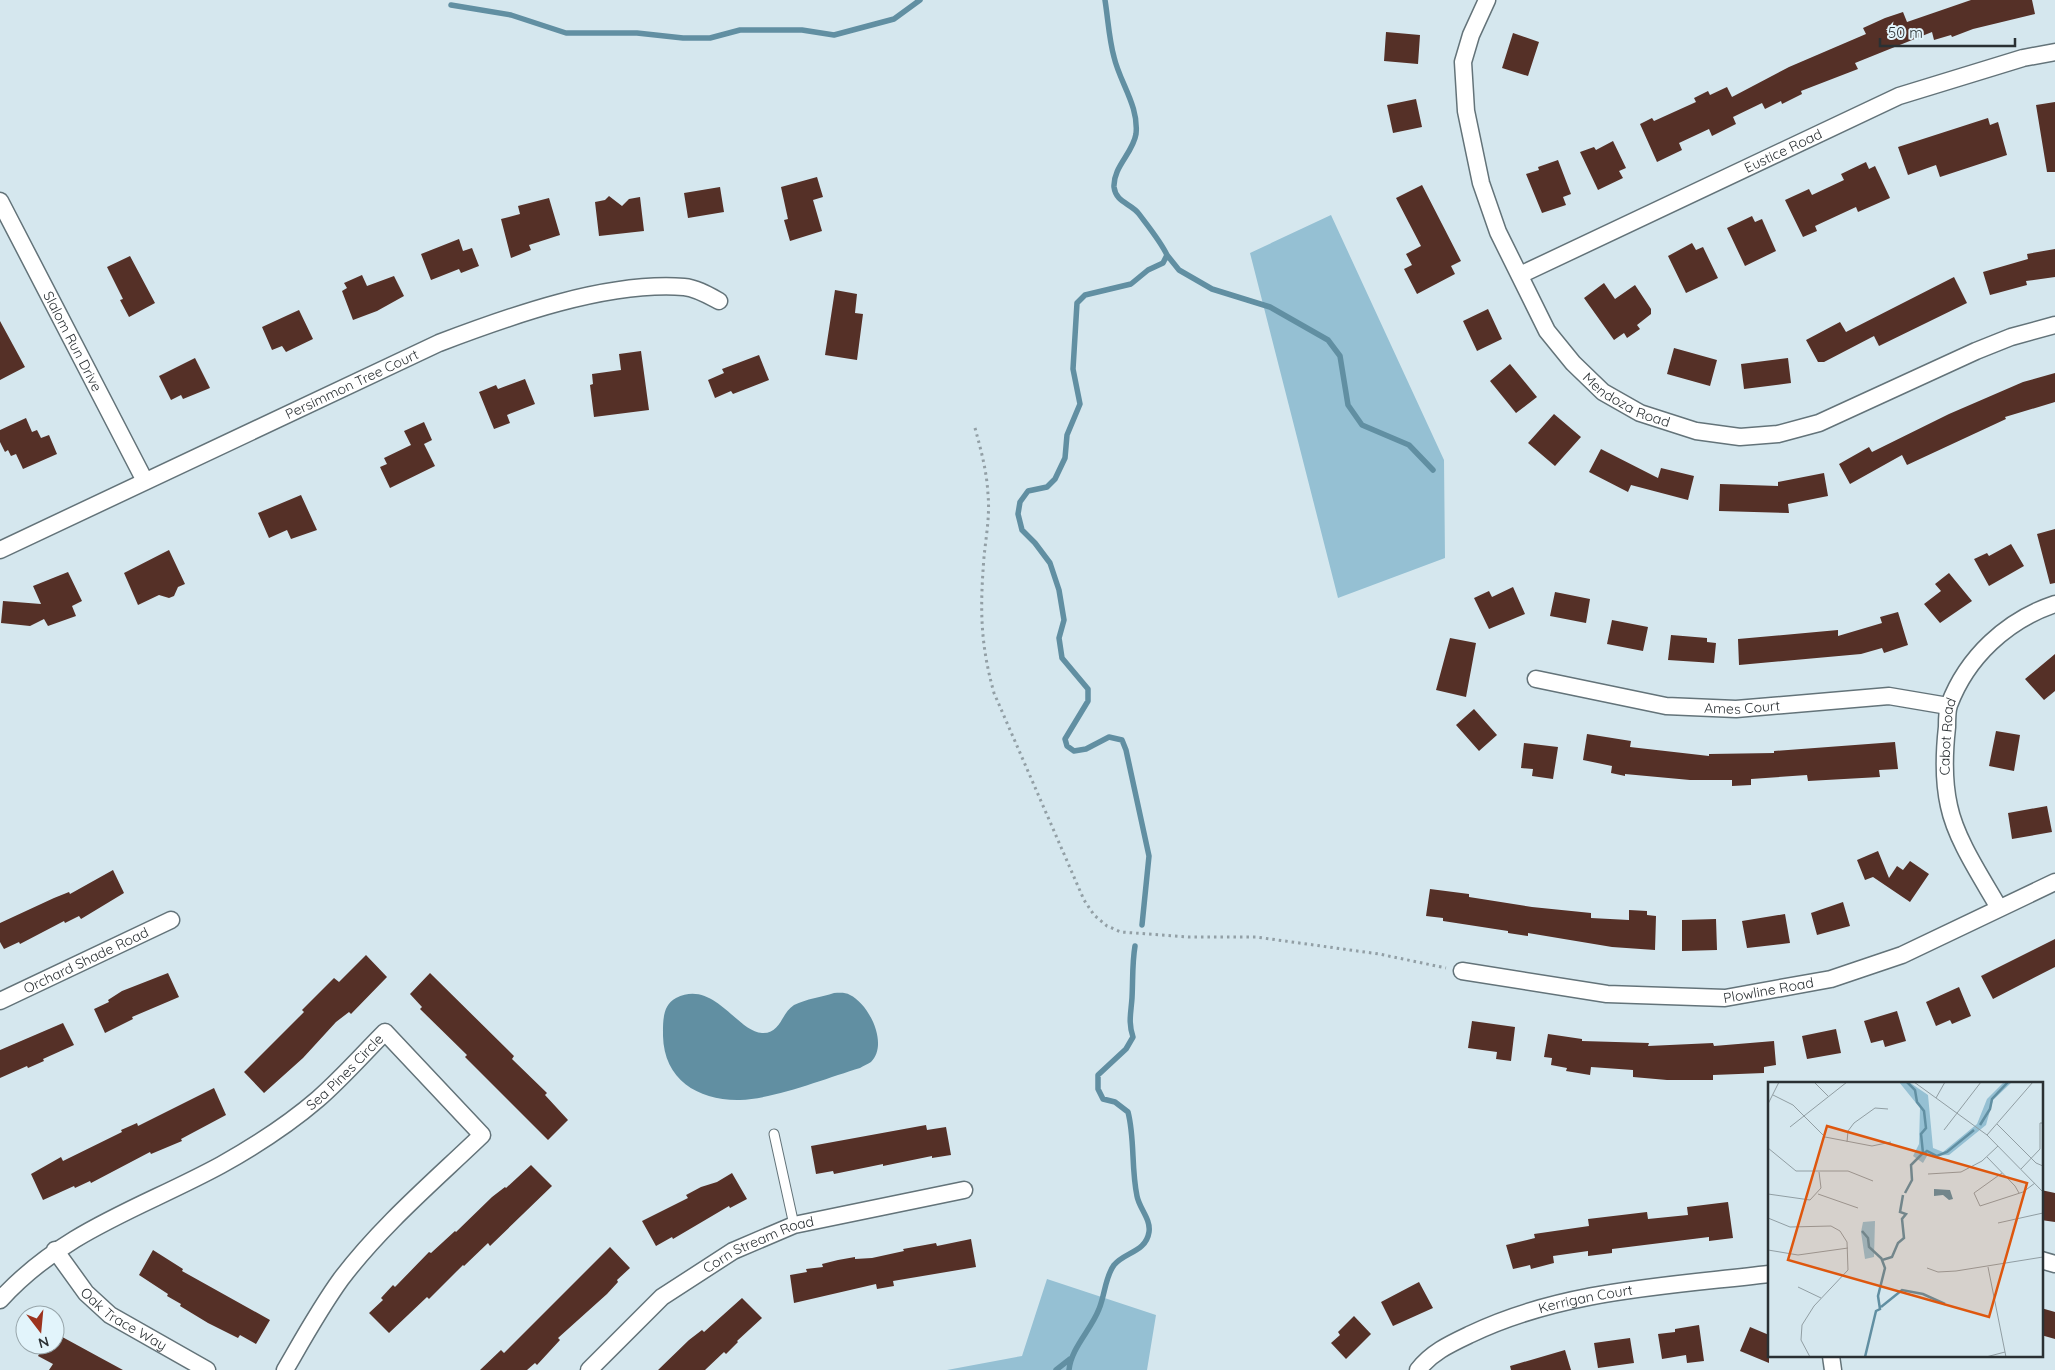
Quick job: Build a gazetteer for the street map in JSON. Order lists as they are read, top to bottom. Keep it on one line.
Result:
{"streets":{"street":["Eustice Road","Slalom Run Drive","Persimmon Tree Court","Mendoza Road","Ames Court","Cabot Road","Orchard Shade Road","Plowline Road","Sea Pines Circle","Corn Stream Road","Kerrigan Court","Oak Trace Way"]},"crossings":[["Eustice Road","Mendoza Road"],["Slalom Run Drive","Persimmon Tree Court"],["Ames Court","Cabot Road"],["Cabot Road","Plowline Road"],["Sea Pines Circle","Oak Trace Way"]],"scale_bar":"50 m","north":"bottom"}
